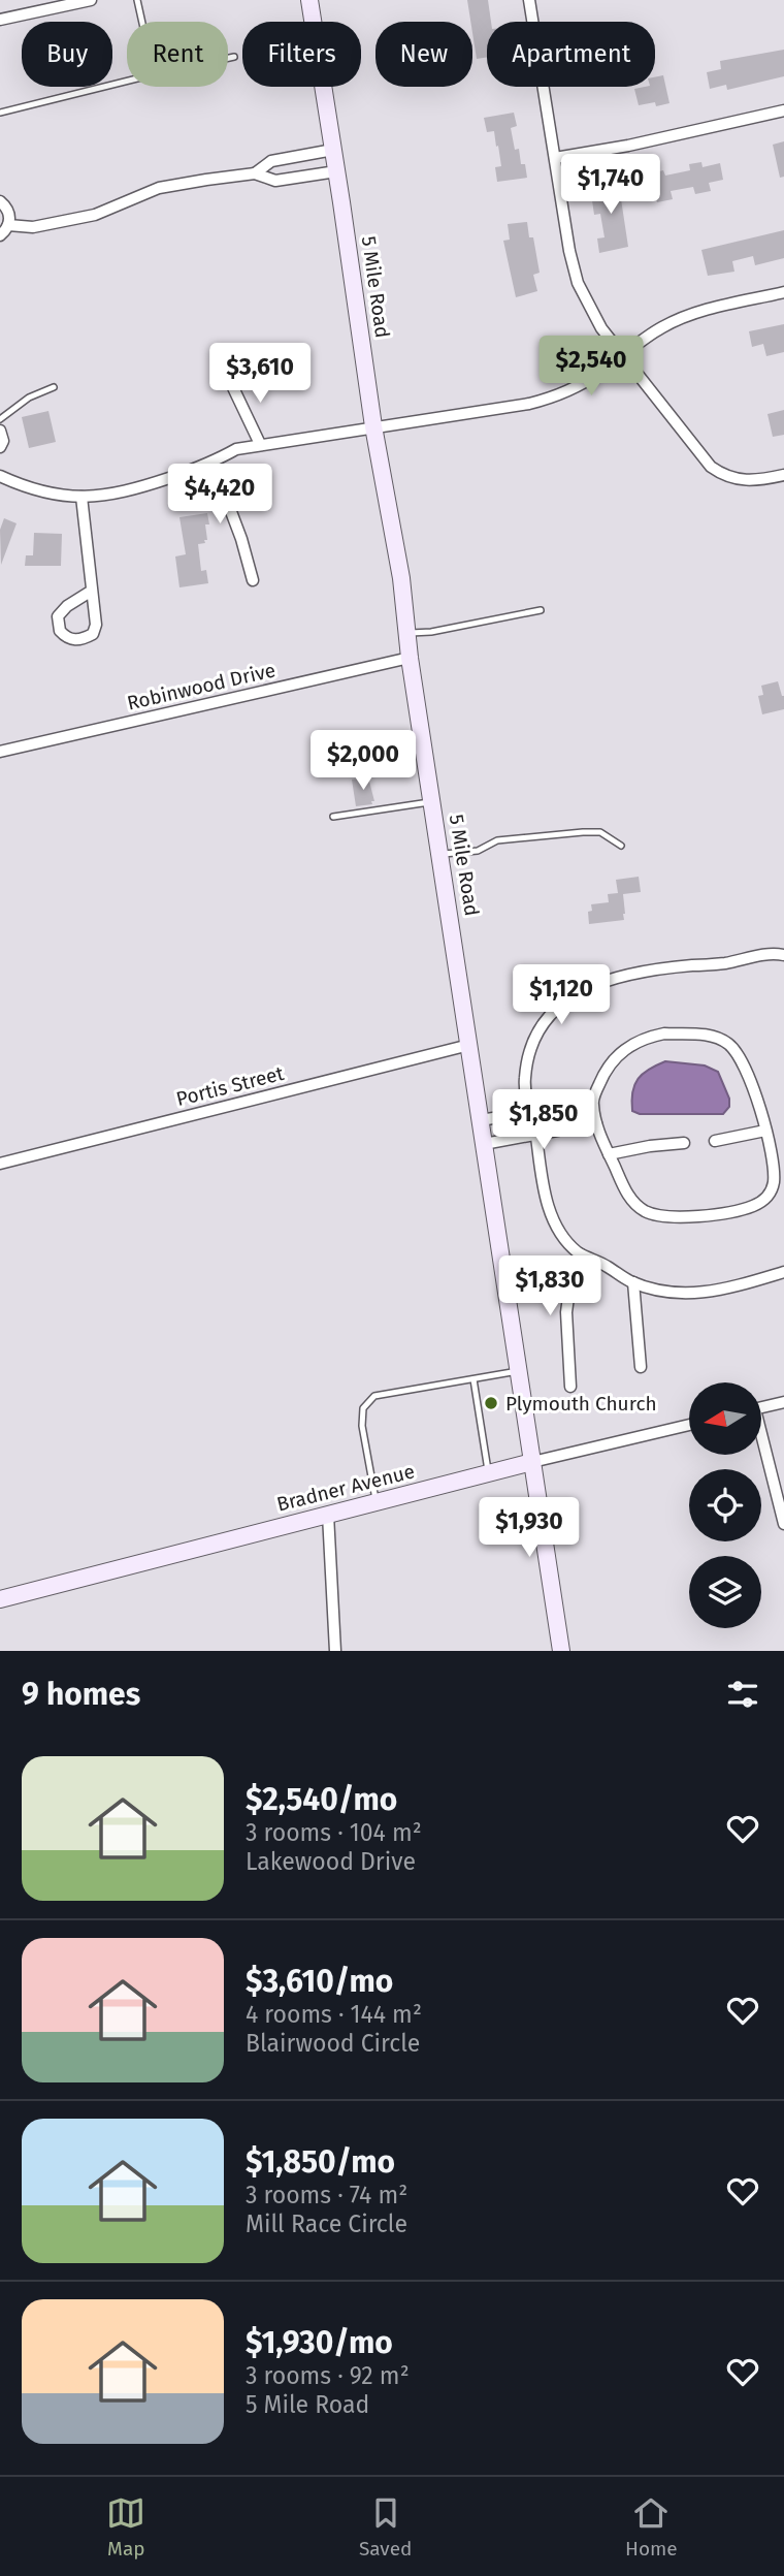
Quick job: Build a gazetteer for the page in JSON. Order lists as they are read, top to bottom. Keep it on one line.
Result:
{"streets":{"street":["5 Mile Road","Robinwood Drive","Portis Street","Bradner Avenue"]},"crossings":[["5 Mile Road","Robinwood Drive"],["5 Mile Road","Portis Street"],["5 Mile Road","Bradner Avenue"]],"places":["Plymouth Church"],"north":"left","page":{"chip":["Buy","Rent","Filters","New","Apartment"],"price":["$1,740","$2,540","$3,610","$4,420","$2,000","$1,120","$1,850","$1,830","$1,930"],"heading":"9 homes","list":[{"name":"$2,540/mo","note":"3 rooms · 104 m² · Lakewood Drive"},{"name":"$3,610/mo","note":"4 rooms · 144 m² · Blairwood Circle"},{"name":"$1,850/mo","note":"3 rooms · 74 m² · Mill Race Circle"},{"name":"$1,930/mo","note":"3 rooms · 92 m² · 5 Mile Road"}],"tabs":["Map","Saved","Home"]}}
